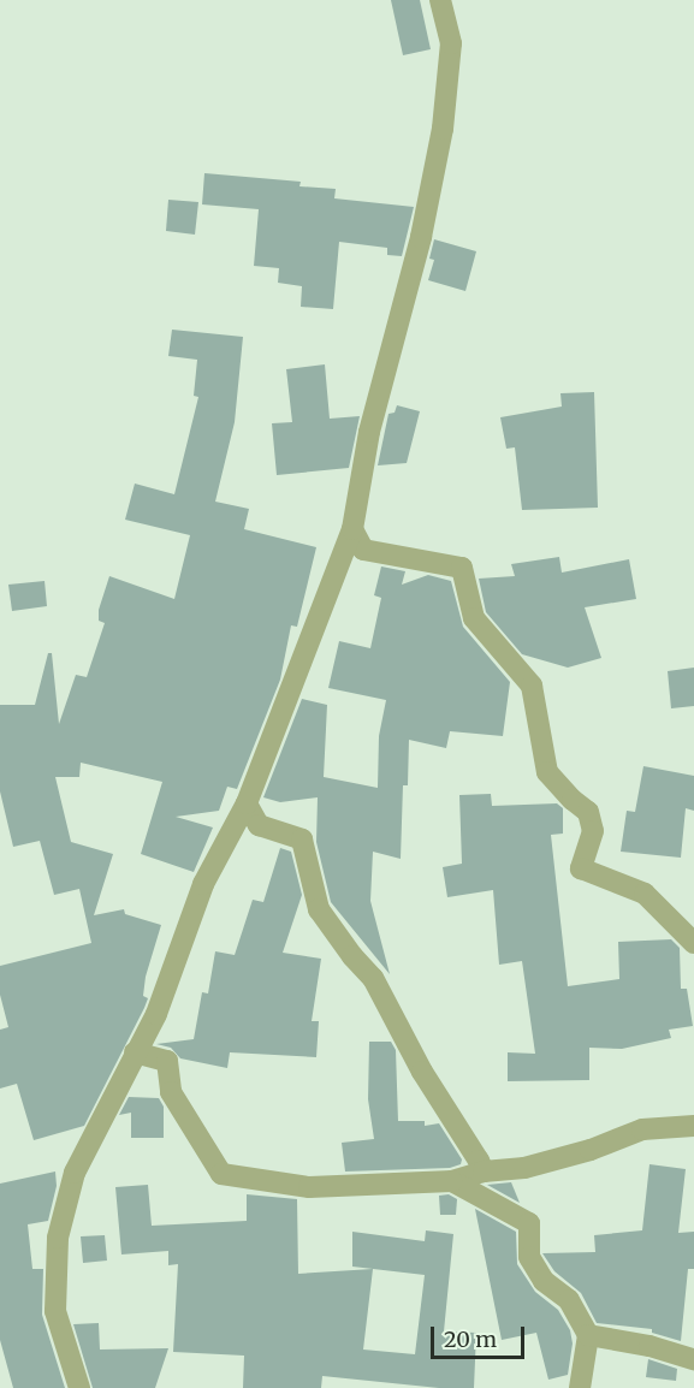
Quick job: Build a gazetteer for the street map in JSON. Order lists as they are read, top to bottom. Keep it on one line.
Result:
{"scale_bar":"20 m"}
